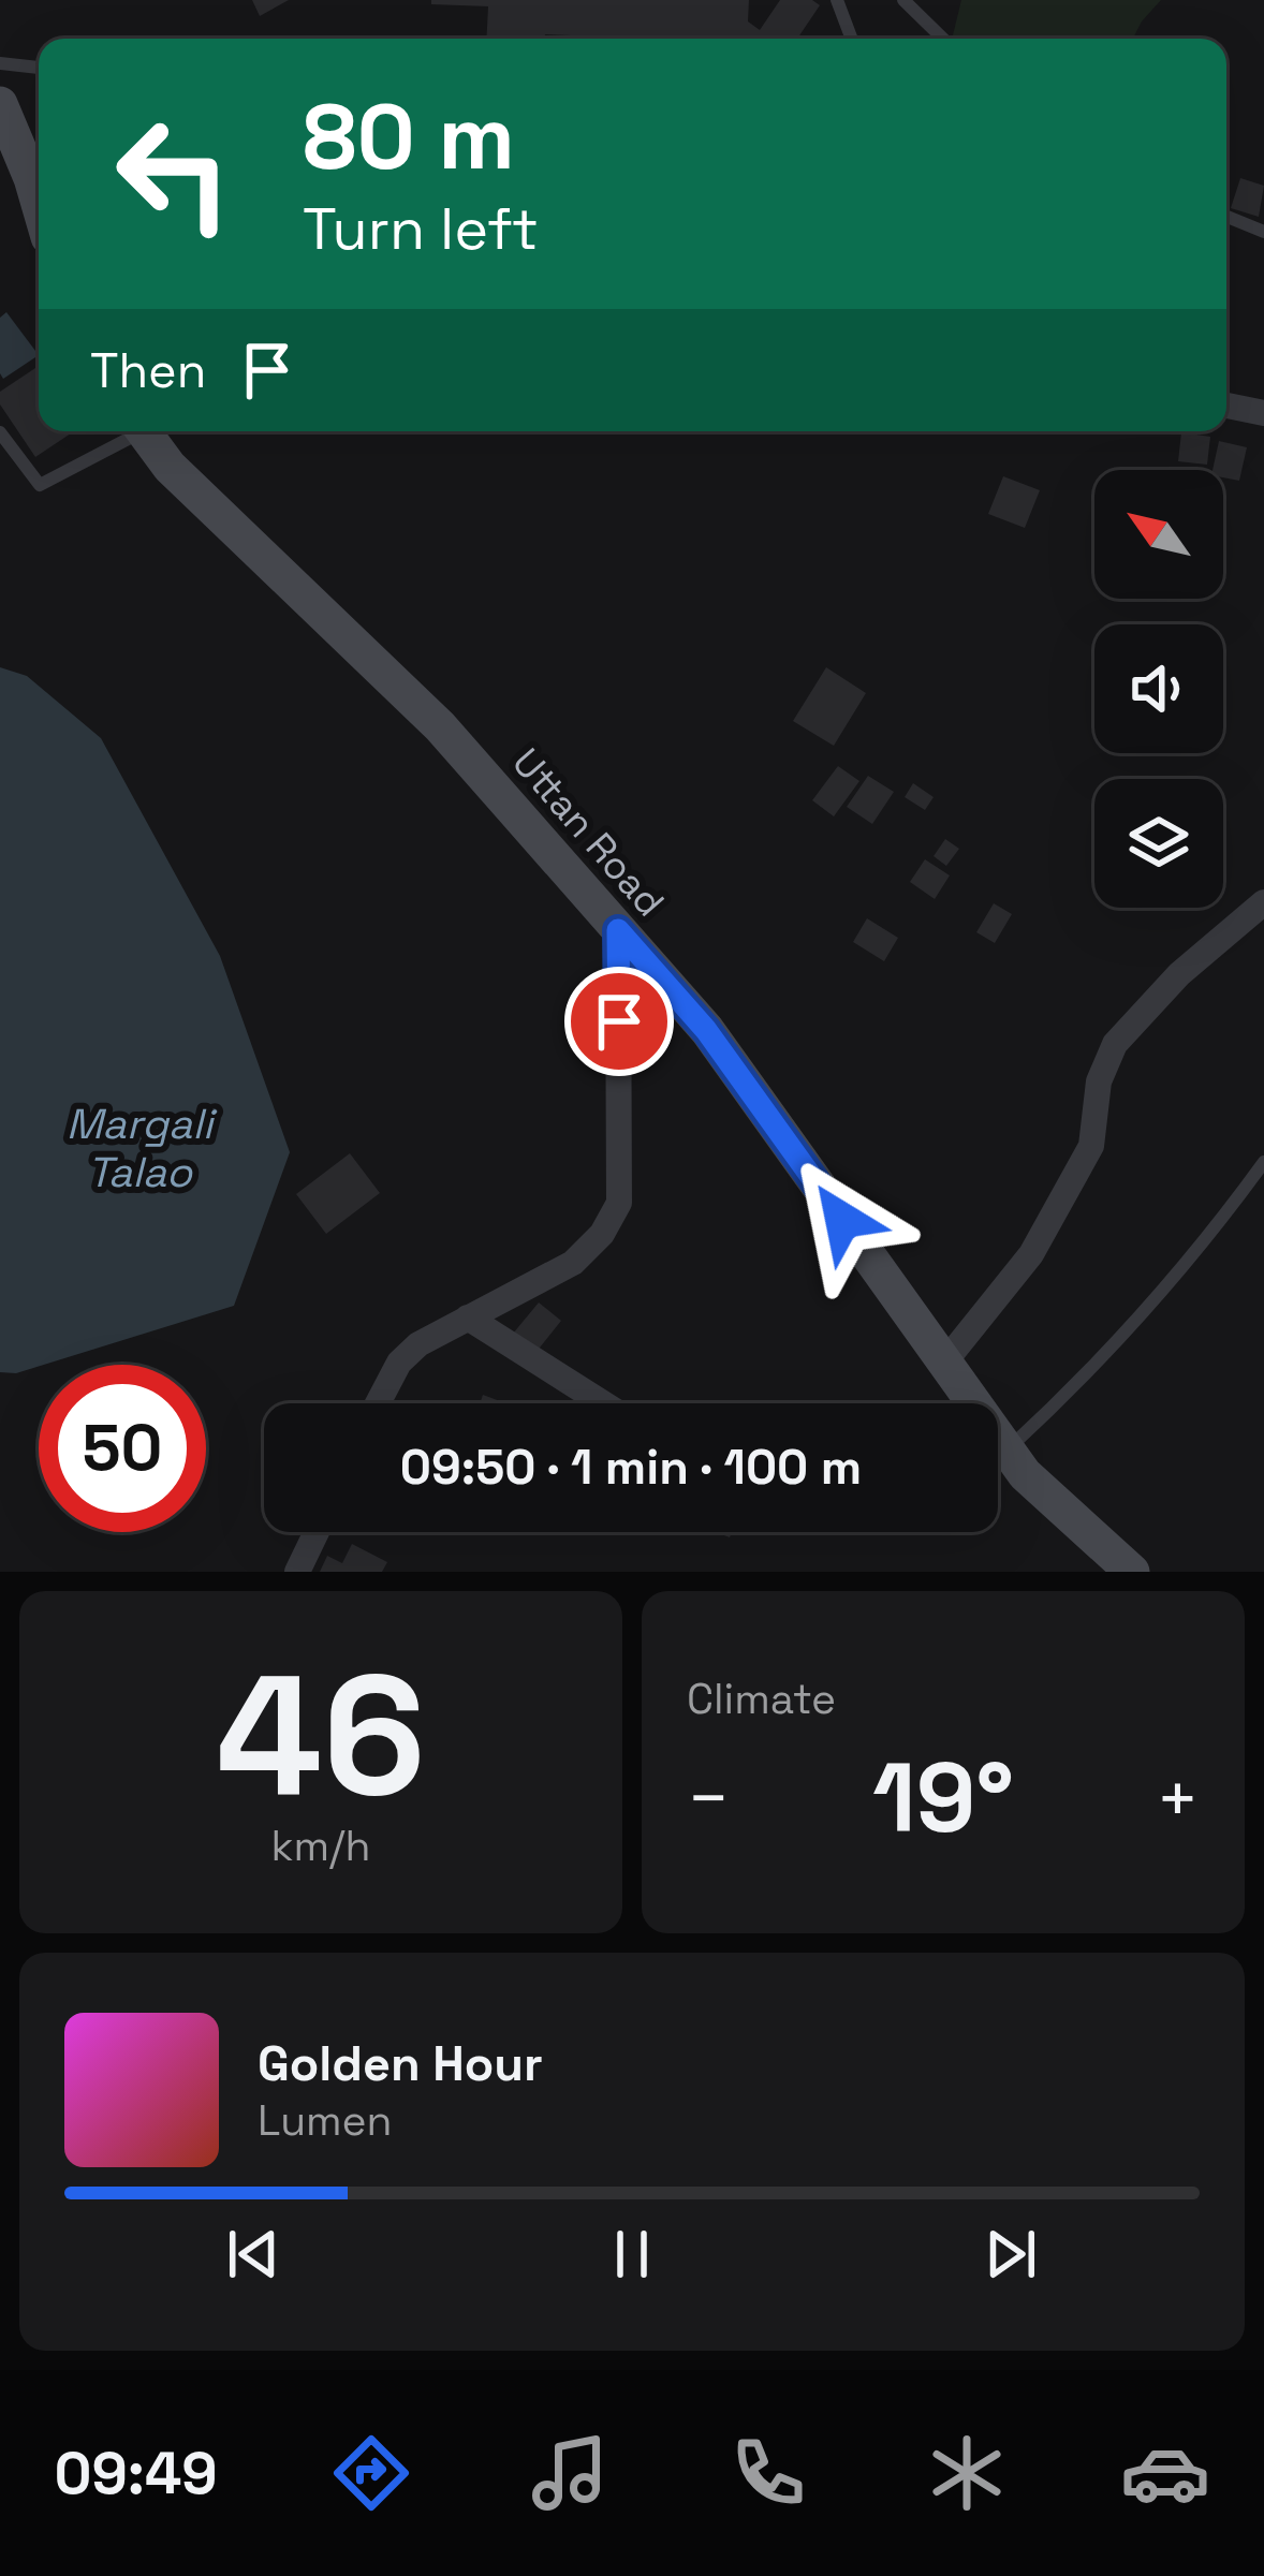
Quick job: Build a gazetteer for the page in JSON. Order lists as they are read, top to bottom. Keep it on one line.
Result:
{"streets":{"main road":["Uttan Road"]},"water":["Margali Talao"],"north":"top left","page":{"turn":["80 m","Turn left"],"then":"Then","limit":"50","trip":"09:50 · 1 min · 100 m","tile":[["46","km/h"],"Climate"],"heat":["−","19°","+"],"song":["Golden Hour","Lumen"],"tabs":"09:49"}}
